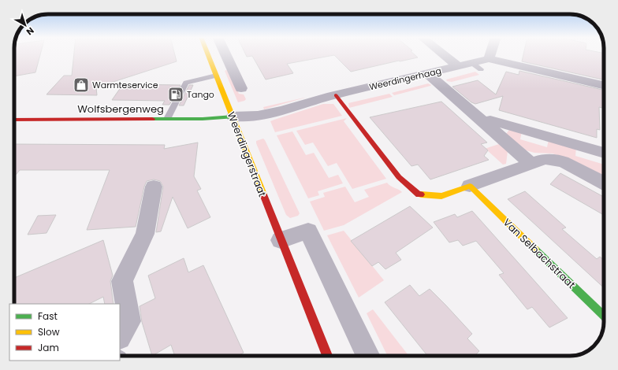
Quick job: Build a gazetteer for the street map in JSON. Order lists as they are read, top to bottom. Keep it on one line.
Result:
{"streets":{"street":["Weerdingerhaag","Wolfsbergenweg","Weerdingerstraat","Van Selbachstraat"]},"crossings":[["Weerdingerhaag","Wolfsbergenweg"],["Weerdingerhaag","Weerdingerstraat"],["Wolfsbergenweg","Weerdingerstraat"]],"places":{"shop":["Warmteservice"],"fuel station":["Tango"]},"legend":["Fast","Slow","Jam"],"north":"bottom right"}
